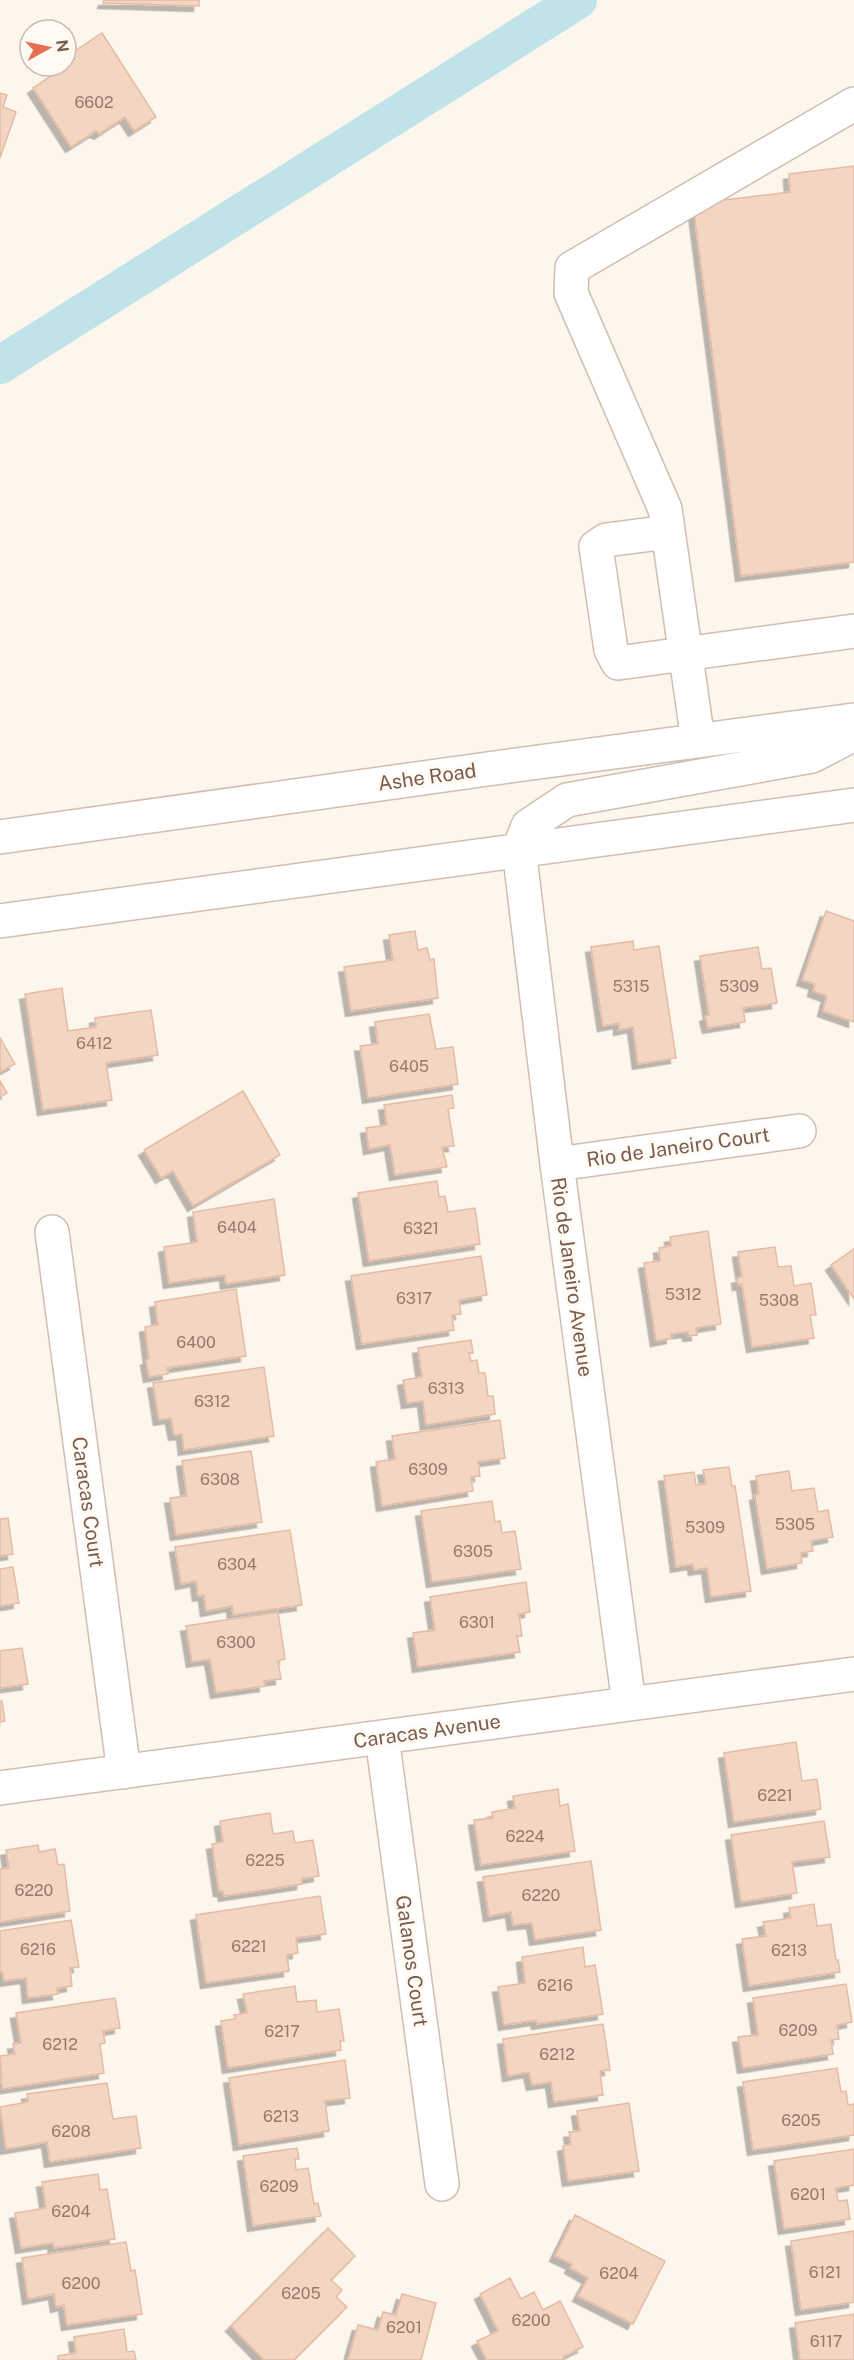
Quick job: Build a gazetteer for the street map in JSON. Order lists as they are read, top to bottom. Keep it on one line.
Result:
{"streets":{"street":["Ashe Road","Rio de Janeiro Court","Rio de Janeiro Avenue","Caracas Court","Caracas Avenue","Galanos Court"]},"crossings":[["Rio de Janeiro Court","Rio de Janeiro Avenue"],["Rio de Janeiro Avenue","Caracas Avenue"],["Caracas Court","Caracas Avenue"],["Caracas Avenue","Galanos Court"]],"house_numbers":["6602","5315","5309","6412","6405","6404","6321","5312","6317","5308","6400","6313","6312","6309","6308","5305","5309","6305","6304","6301","6300","6221","6224","6225","6220","6220","6221","6216","6213","6216","6209","6217","6212","6212","6213","6205","6208","6209","6201","6204","6121","6204","6200","6205","6200","6201","6117"],"north":"right"}
